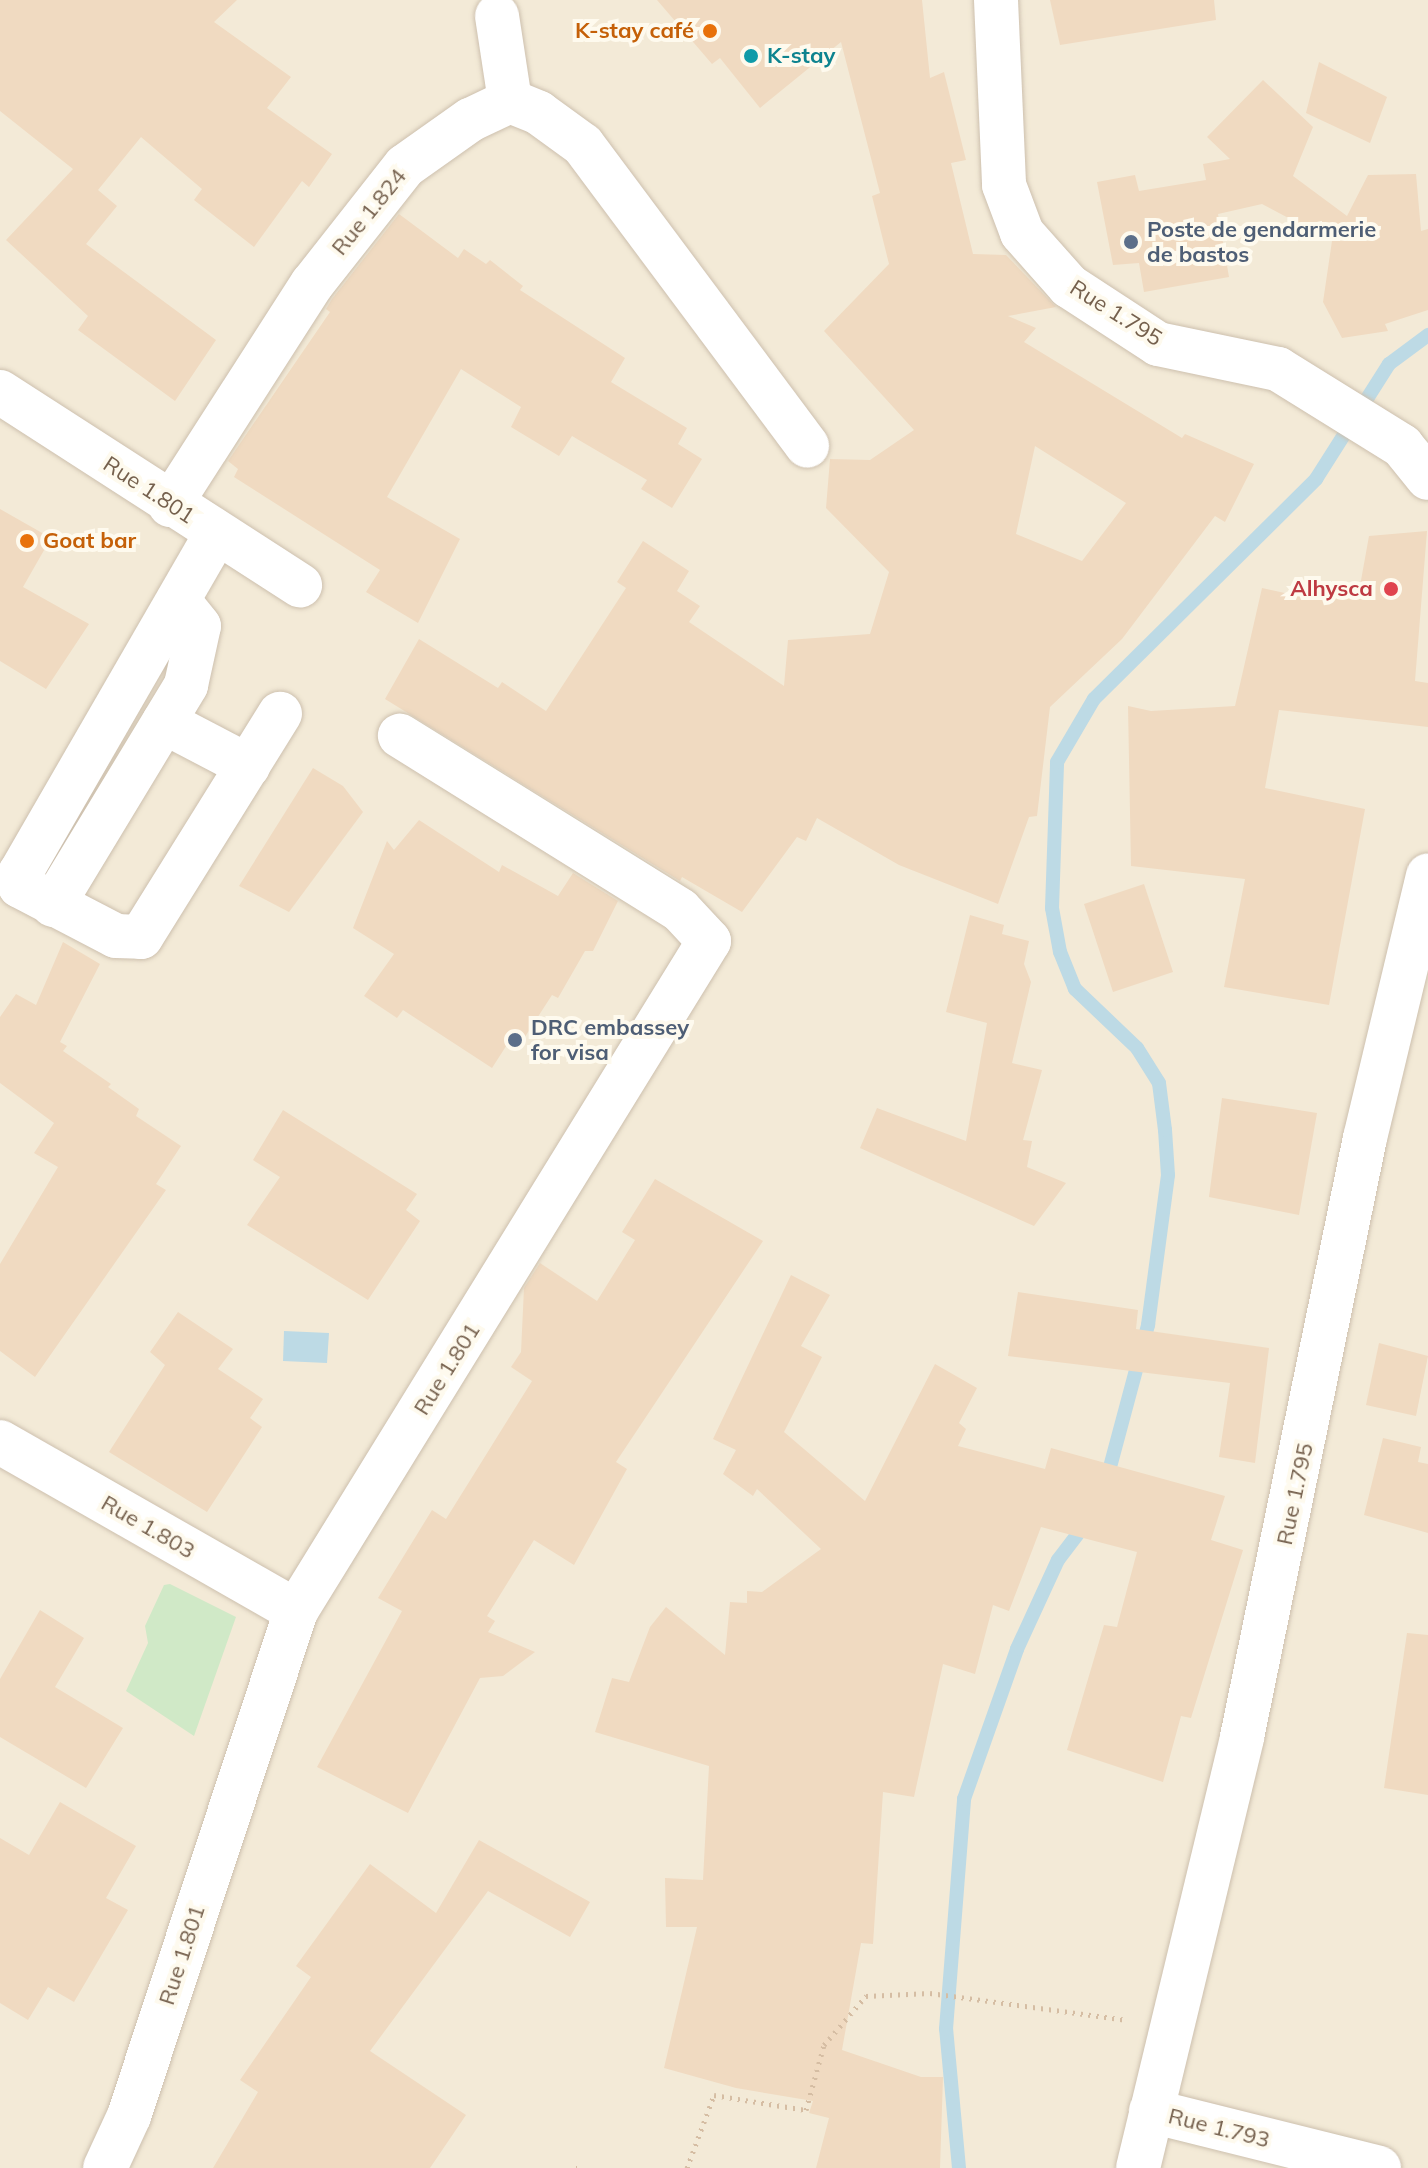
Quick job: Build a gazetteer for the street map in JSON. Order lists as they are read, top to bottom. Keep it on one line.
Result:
{"streets":{"street":["Rue 1.824","Rue 1.795","Rue 1.801","Rue 1.803","Rue 1.793"]},"crossings":[["Rue 1.824","Rue 1.801"],["Rue 1.795","Rue 1.793"],["Rue 1.801","Rue 1.803"]],"places":["K-stay café","K-stay","Poste de gendarmerie de bastos","Goat bar","Alhysca","DRC embassey for visa"]}
